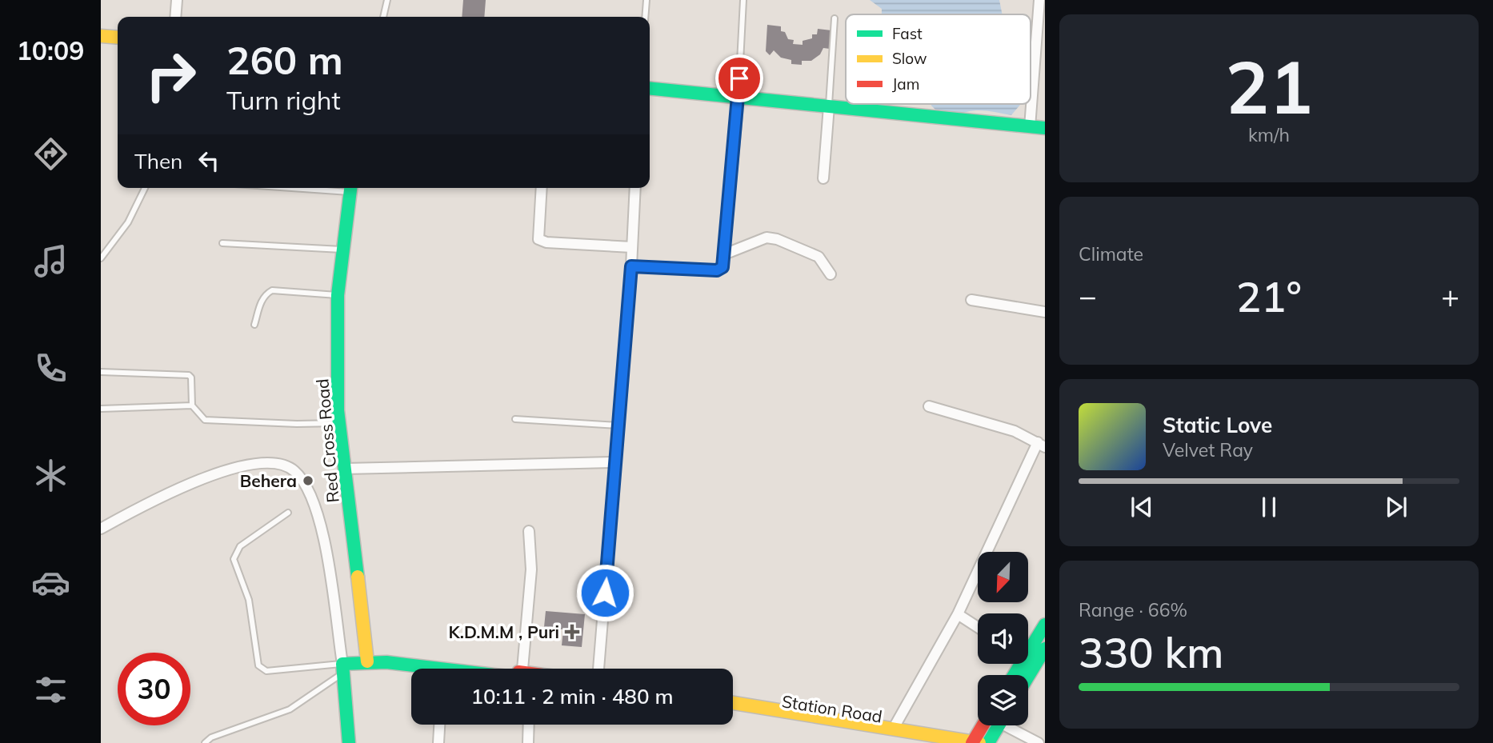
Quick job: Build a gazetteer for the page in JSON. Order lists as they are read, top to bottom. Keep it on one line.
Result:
{"streets":{"main road":["Red Cross Road","Station Road"]},"places":{"other":["Behera"],"health":["K.D.M.M , Puri"]},"legend":["Fast","Slow","Jam"],"north":"bottom left","page":{"tabs":"10:09","tile":[["21","km/h"],"Climate",["Range · 66%","330 km"]],"turn":["260 m","Turn right"],"then":"Then","heat":["−","21°","+"],"song":["Static Love","Velvet Ray"],"limit":"30","trip":"10:11 · 2 min · 480 m"}}
